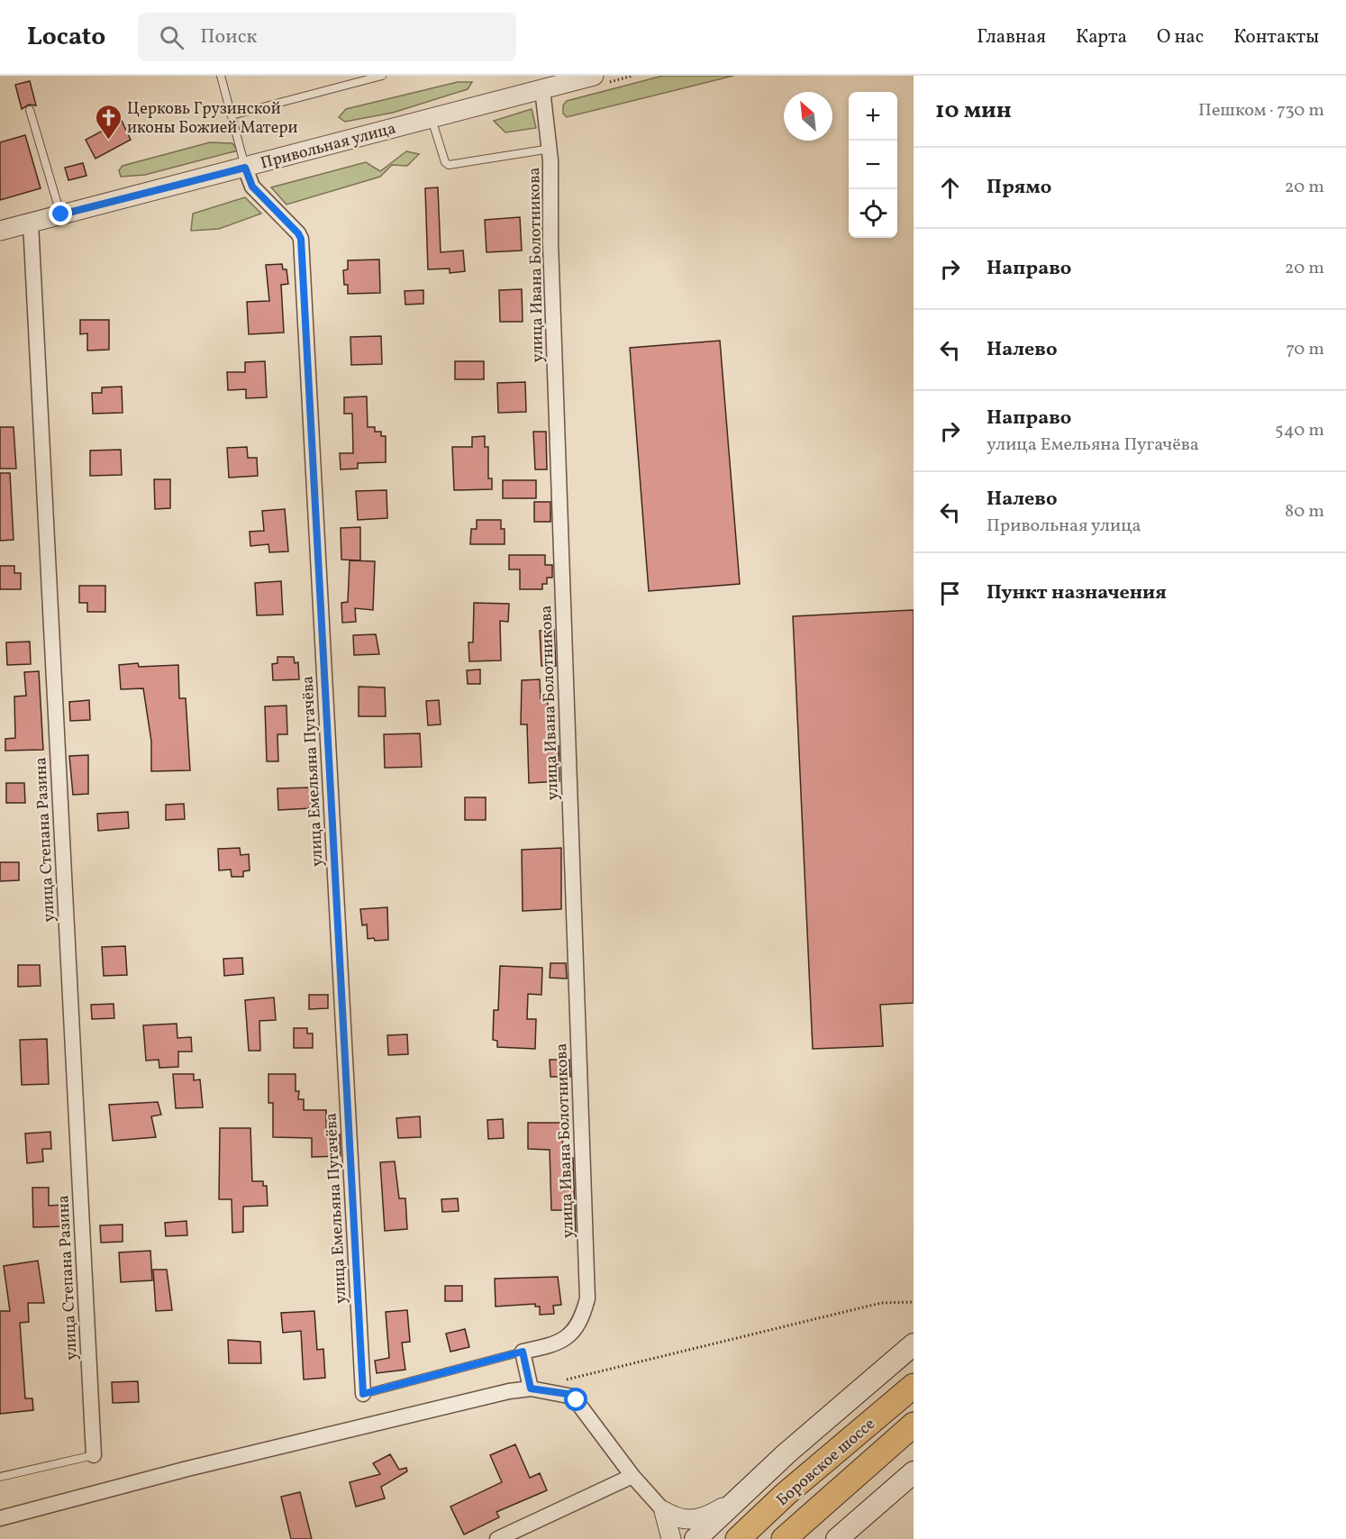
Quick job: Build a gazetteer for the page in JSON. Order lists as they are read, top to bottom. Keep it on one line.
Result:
{"streets":{"main road":["Боровское шоссе"],"street":["Привольная улица","улица Ивана Болотникова","улица Емельяна Пугачёва","улица Степана Разина"]},"crossings":[["Привольная улица","улица Ивана Болотникова"],["Привольная улица","улица Емельяна Пугачёва"],["Привольная улица","улица Степана Разина"]],"places":{"church":["Церковь Грузинской иконы Божией Матери"]},"north":"top left","page":{"header":"Locato","search":"Поиск","nav":["Главная","Карта","О нас","Контакты"],"heading":["10 мин","Пешком · 730 m"],"map_buttons":["+","−"],"list":[["Прямо","20 m"],["Направо","20 m"],["Налево","70 m"],["Направо","улица Емельяна Пугачёва","540 m"],["Налево","Привольная улица","80 m"],"Пункт назначения"]}}
